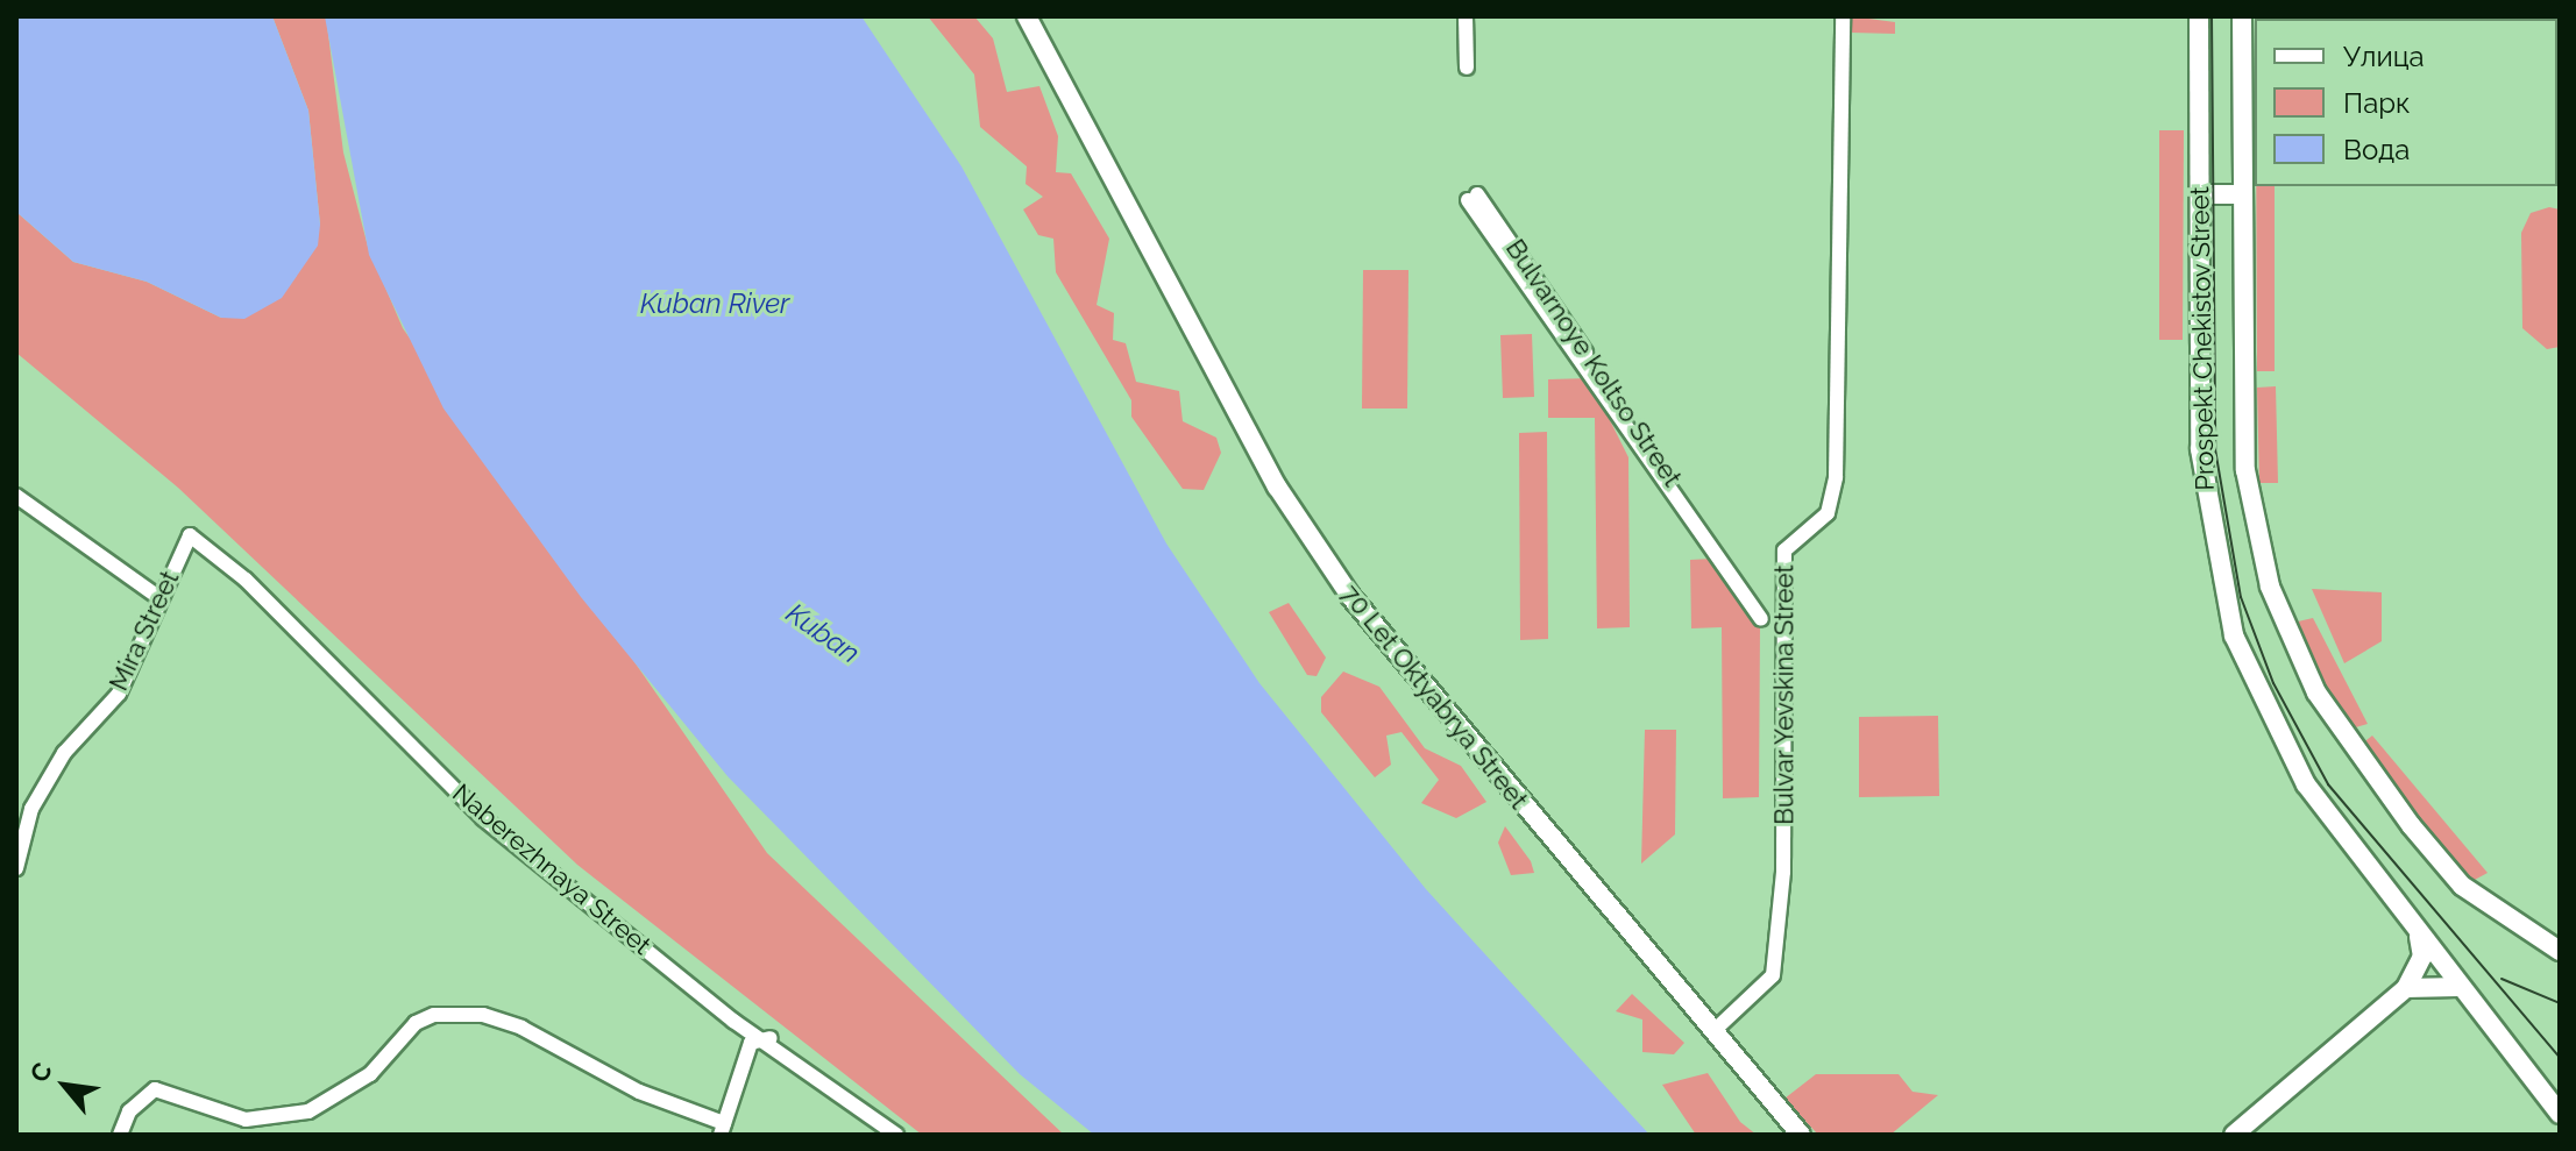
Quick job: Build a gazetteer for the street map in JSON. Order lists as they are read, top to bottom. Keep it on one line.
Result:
{"streets":{"main road":["Prospekt Chekistov Street","70 Let Oktyabrya Street"],"street":["Bulvarnoye Koltso Street","Mira Street","Bulvar Yevskina Street","Naberezhnaya Street"]},"crossings":[["Mira Street","Naberezhnaya Street"],["Bulvar Yevskina Street","70 Let Oktyabrya Street"]],"water":["Kuban River","Kuban"],"legend":["Улица","Парк","Вода"],"north":"top left"}
